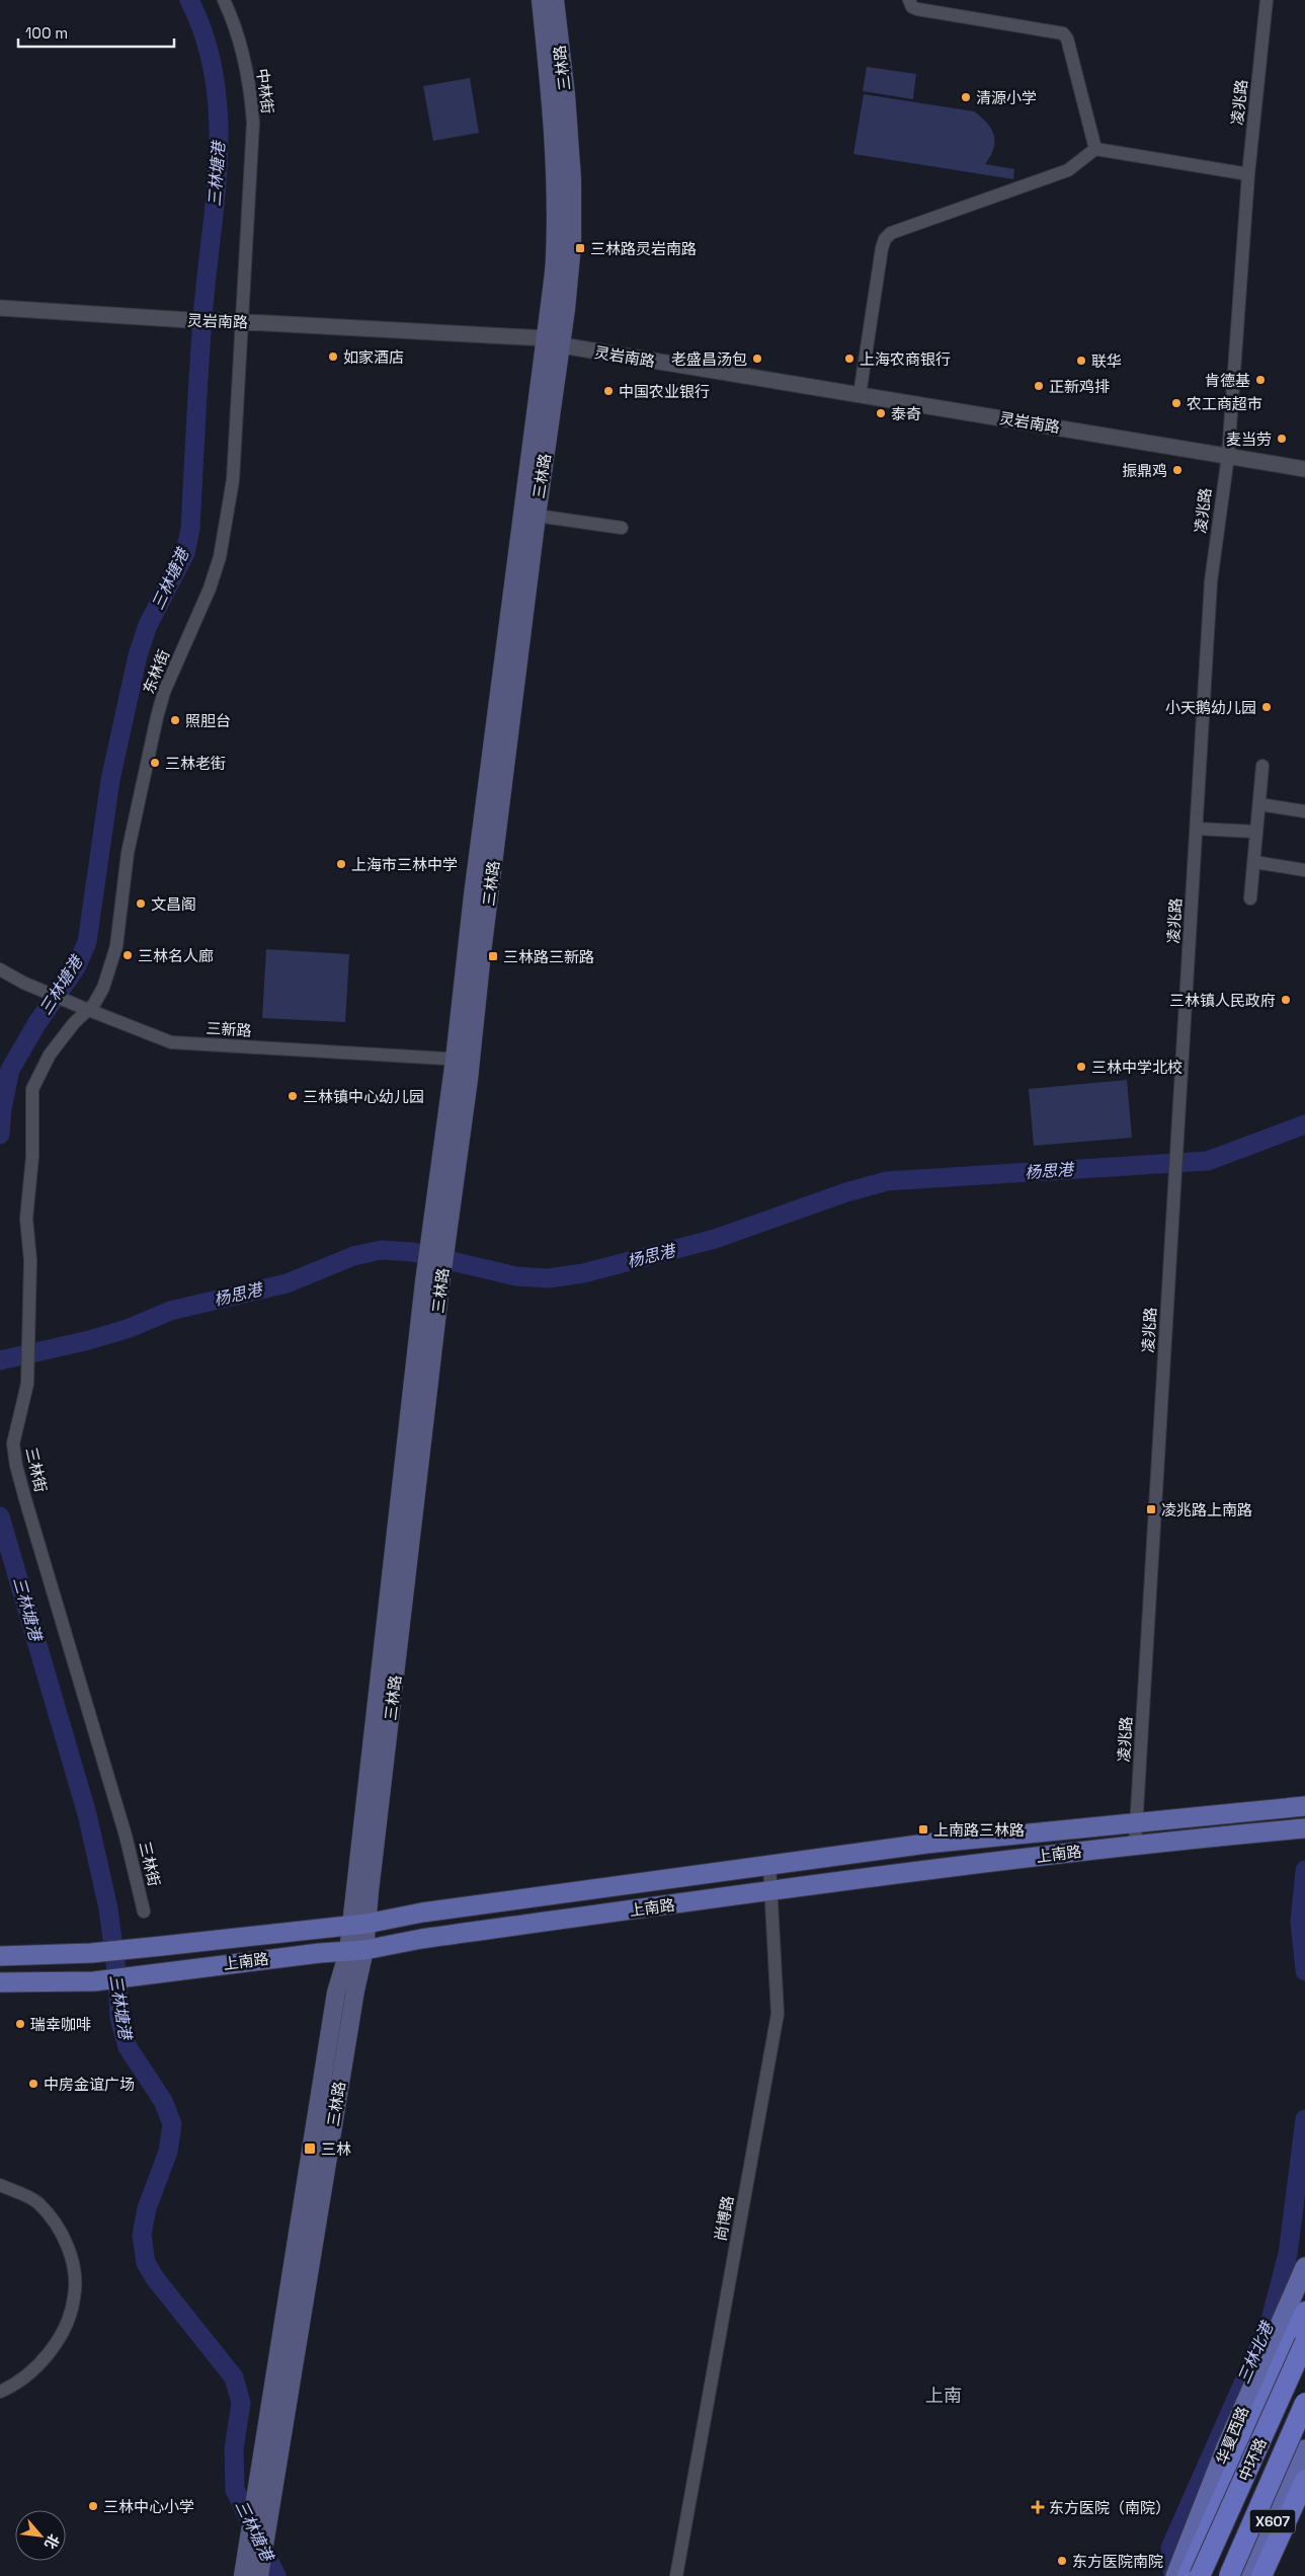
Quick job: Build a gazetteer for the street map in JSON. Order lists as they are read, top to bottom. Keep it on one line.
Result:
{"streets":{"highway":["中环路"],"main road":["三林路","上南路","华夏西路","X607"],"street":["中林街","凌兆路","灵岩南路","东林街","三新路","三林街","尚博路"]},"crossings":[["三林路","灵岩南路"],["三林路","三新路"],["三林路","上南路"],["中林街","东林街"],["凌兆路","灵岩南路"],["凌兆路","上南路"],["东林街","三新路"],["东林街","三林街"],["三新路","三林街"],["上南路","尚博路"]],"districts":["上南"],"water":["三林塘港","杨思港","三林北港"],"places":{"other":["清源小学","如家酒店","老盛昌汤包","上海农商银行","联华","肯德基","正新鸡排","中国农业银行","农工商超市","泰奇","麦当劳","振鼎鸡","小天鹅幼儿园","照胆台","三林老街","上海市三林中学","文昌阁","三林名人廊","三林镇人民政府","三林中学北校","三林镇中心幼儿园","瑞幸咖啡","中房金谊广场","三林中心小学","东方医院南院"],"transit":["三林路灵岩南路","三林路三新路","凌兆路上南路","上南路三林路","三林"],"health":["东方医院（南院）"]},"scale_bar":"100 m","north":"bottom right"}
